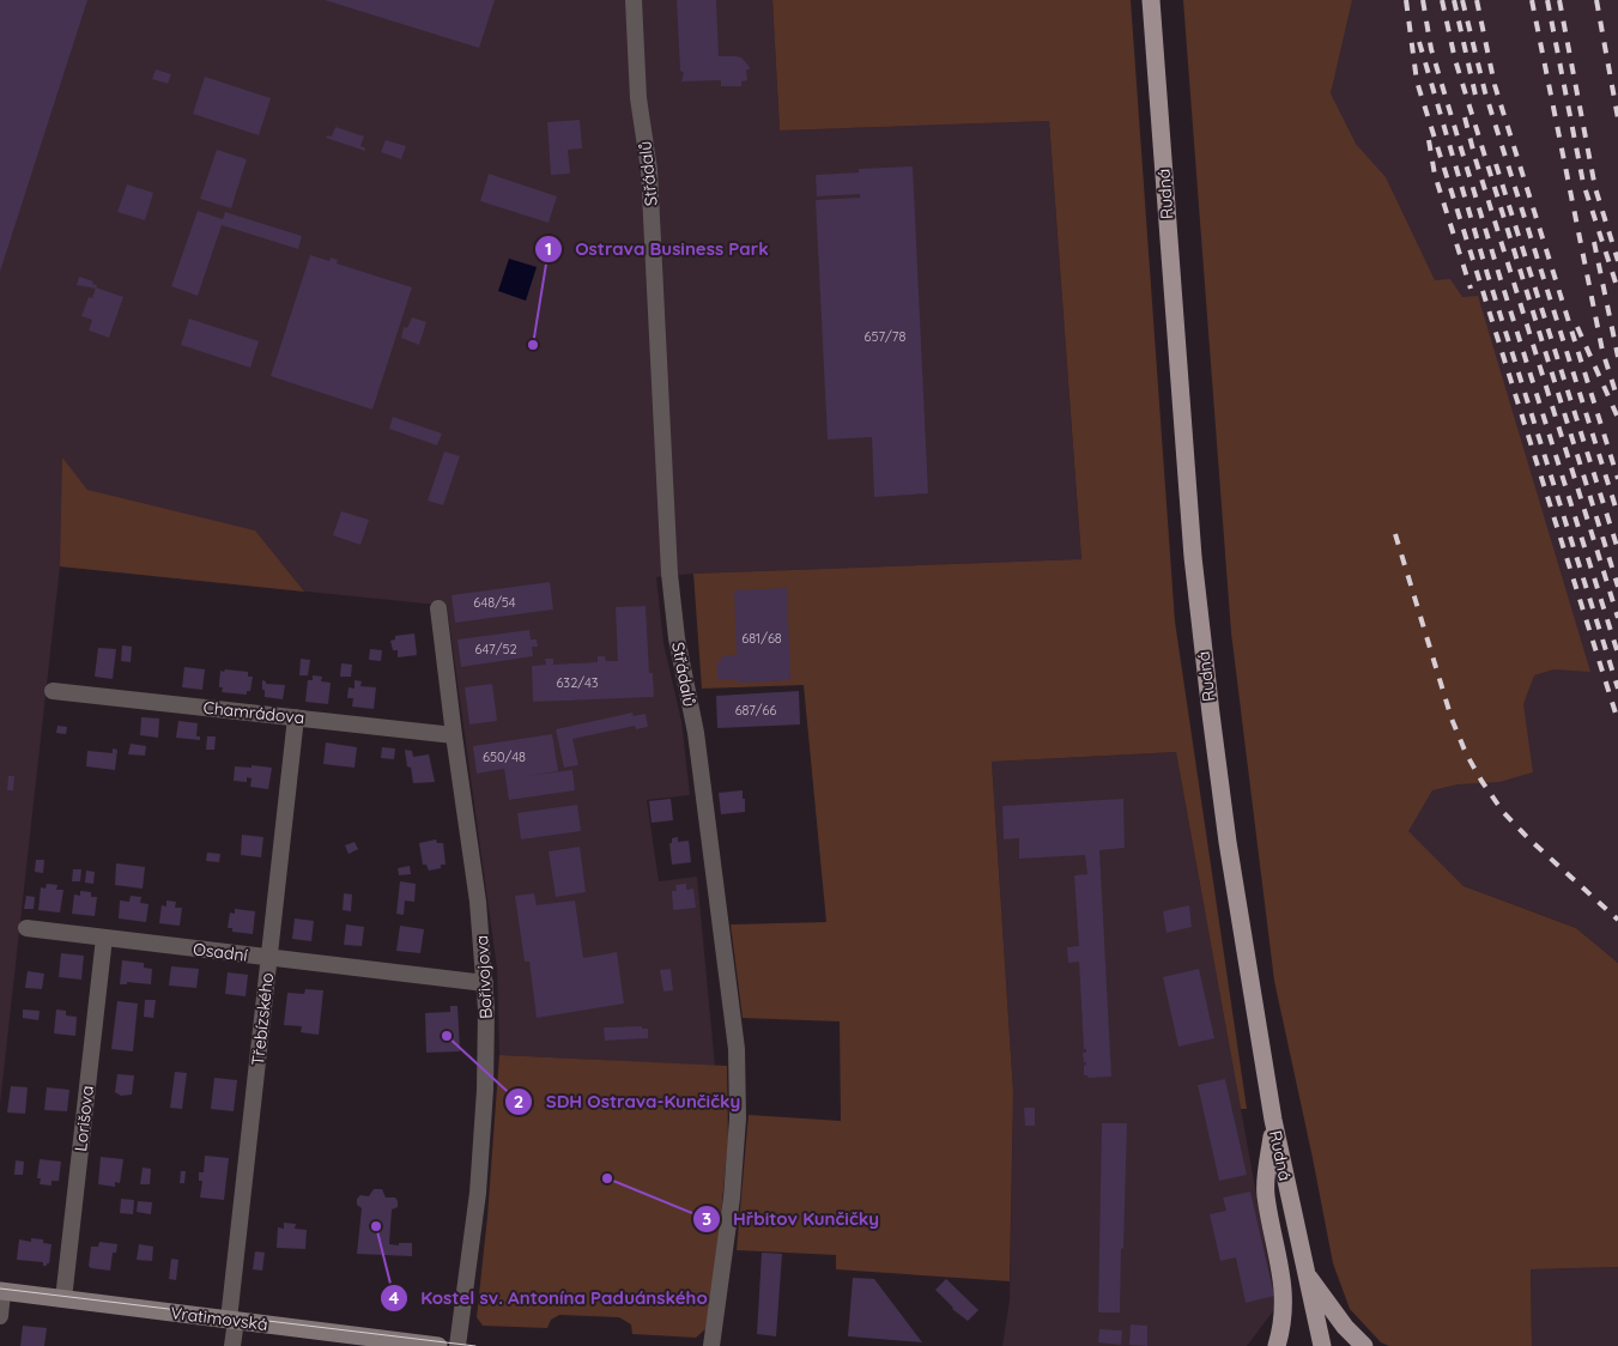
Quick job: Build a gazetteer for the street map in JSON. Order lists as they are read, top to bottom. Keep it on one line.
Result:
{"streets":{"main road":["Rudná"],"street":["Střádalů","Chamrádova","Osadní","Bořivojova","Třebízského","Lorišova","Vratimovská"]},"crossings":[["Chamrádova","Bořivojova"],["Chamrádova","Třebízského"],["Osadní","Bořivojova"],["Osadní","Třebízského"],["Osadní","Lorišova"],["Třebízského","Vratimovská"],["Lorišova","Vratimovská"]],"places":["Ostrava Business Park","SDH Ostrava-Kunčičky","Hřbitov Kunčičky","Kostel sv. Antonína Paduánského"],"house_numbers":["657/78","648/54","681/68","647/52","632/43","687/66","650/48"]}
